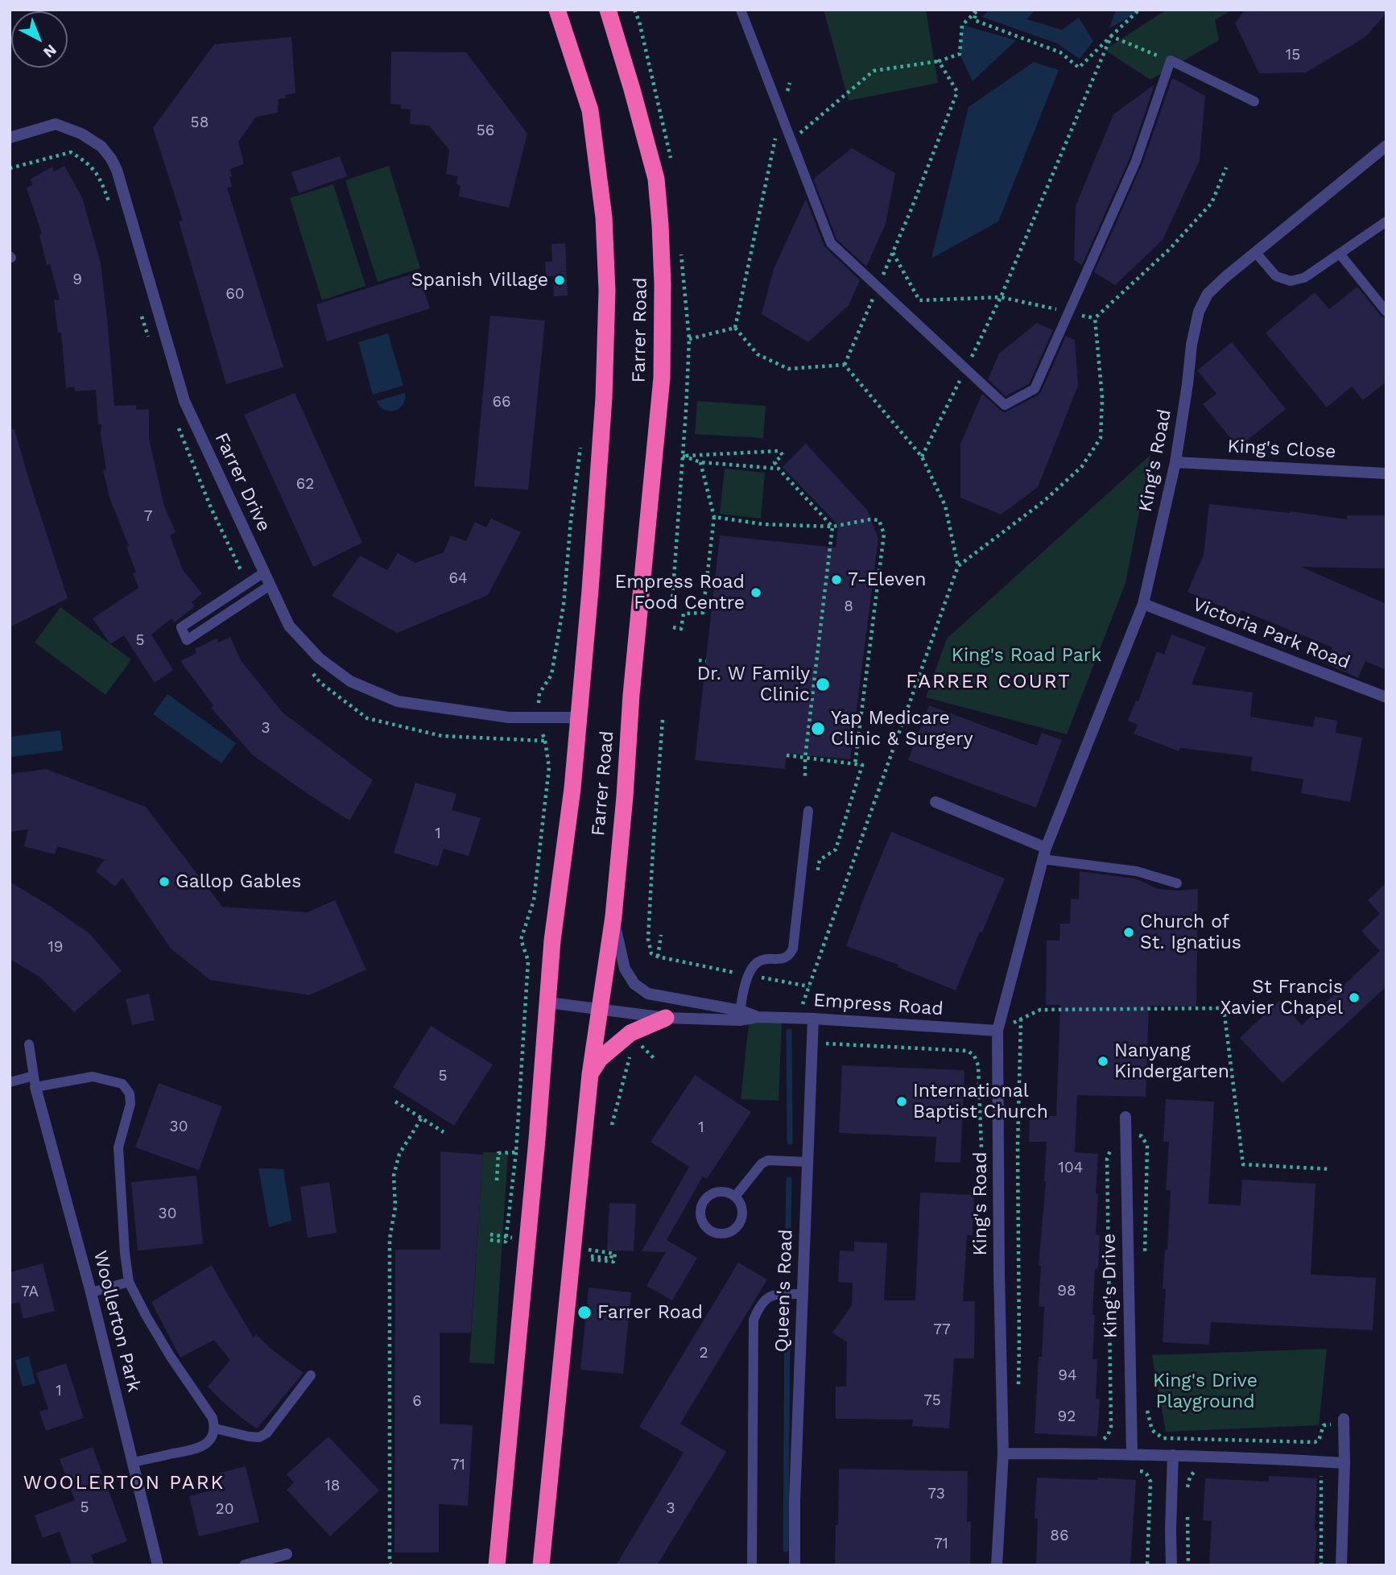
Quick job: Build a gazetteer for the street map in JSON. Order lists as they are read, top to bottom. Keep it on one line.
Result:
{"streets":{"highway":["Farrer Road"],"street":["King's Close","King's Road","Farrer Drive","Victoria Park Road","Empress Road","King's Drive","Queen's Road","Woollerton Park"]},"crossings":[["Farrer Road","Farrer Drive"],["Farrer Road","Empress Road"],["King's Close","King's Road"],["King's Road","Victoria Park Road"],["King's Road","Empress Road"],["Empress Road","Queen's Road"]],"districts":["FARRER COURT","WOOLERTON PARK"],"parks":["King's Road Park","King's Drive Playground"],"places":["Spanish Village","7-Eleven","Empress Road Food Centre","Dr. W Family Clinic","Yap Medicare Clinic & Surgery","Gallop Gables","Church of St. Ignatius","St Francis Xavier Chapel","Nanyang Kindergarten","International Baptist Church","Farrer Road"],"house_numbers":["15","58","56","9","60","66","62","7","64","8","5","3","1","19","5","30","1","104","30","98","7A","77","2","94","1","75","6","92","71","18","73","5","3","20","86","71"],"north":"bottom right"}
